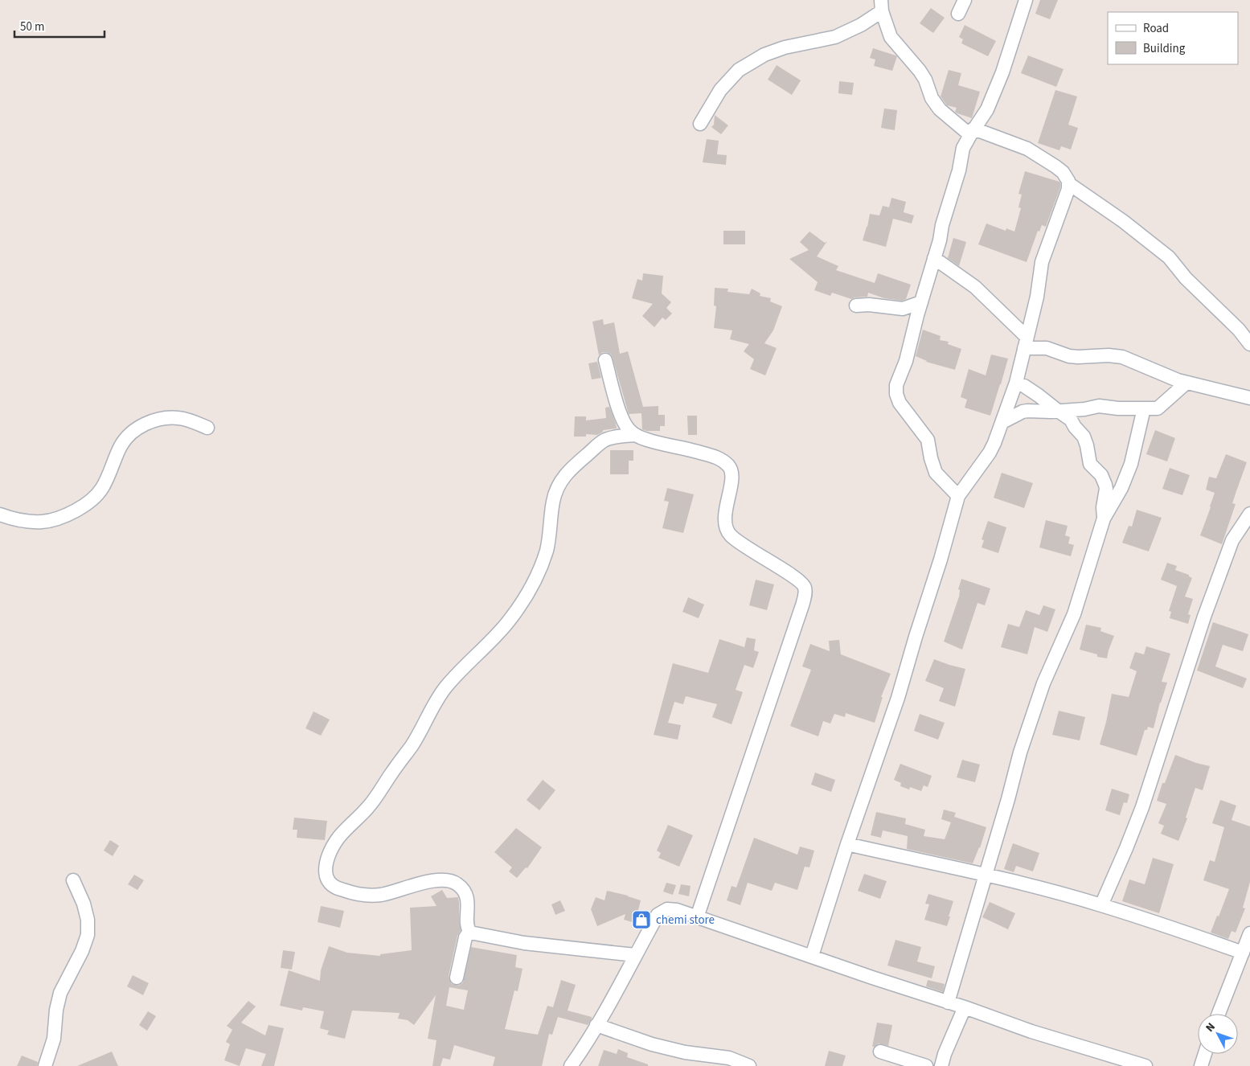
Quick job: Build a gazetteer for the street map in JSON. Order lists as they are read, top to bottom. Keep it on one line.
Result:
{"places":{"shop":["chemi store"]},"legend":["Road","Building"],"scale_bar":"50 m","north":"top left"}
